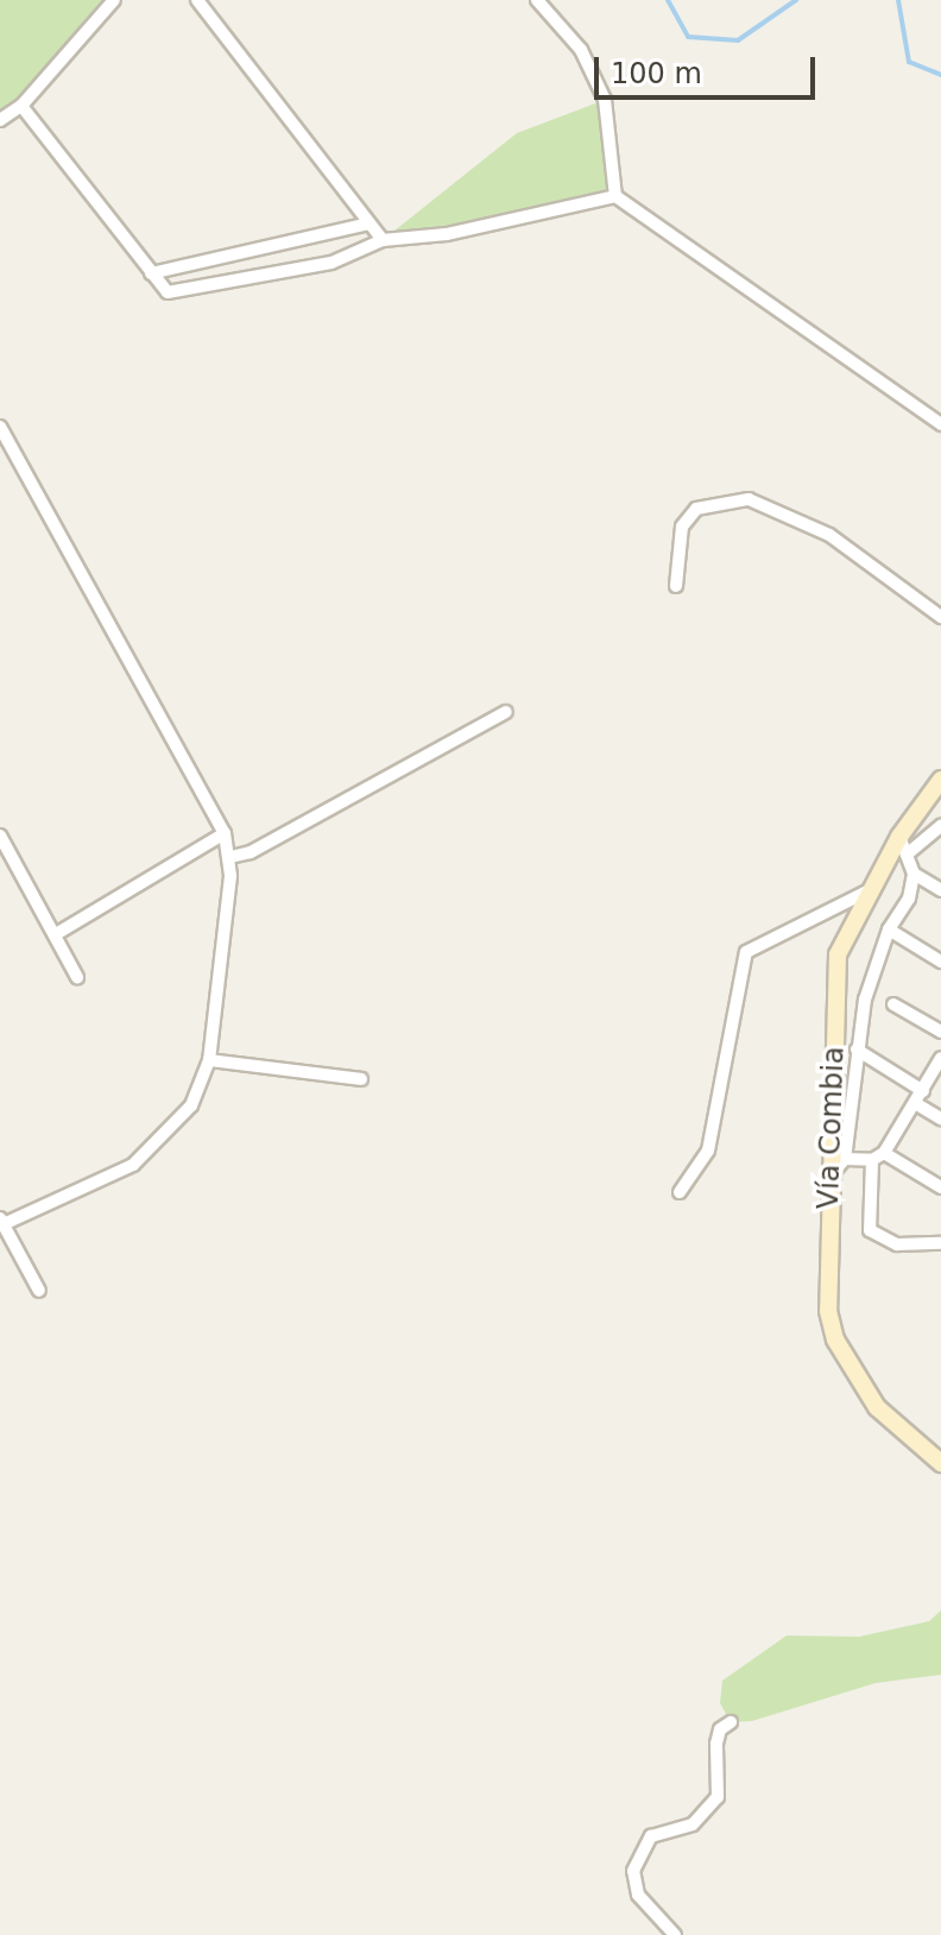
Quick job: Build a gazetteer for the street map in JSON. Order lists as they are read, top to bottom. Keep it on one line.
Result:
{"streets":{"main road":["Vía Combia"]},"scale_bar":"100 m"}
